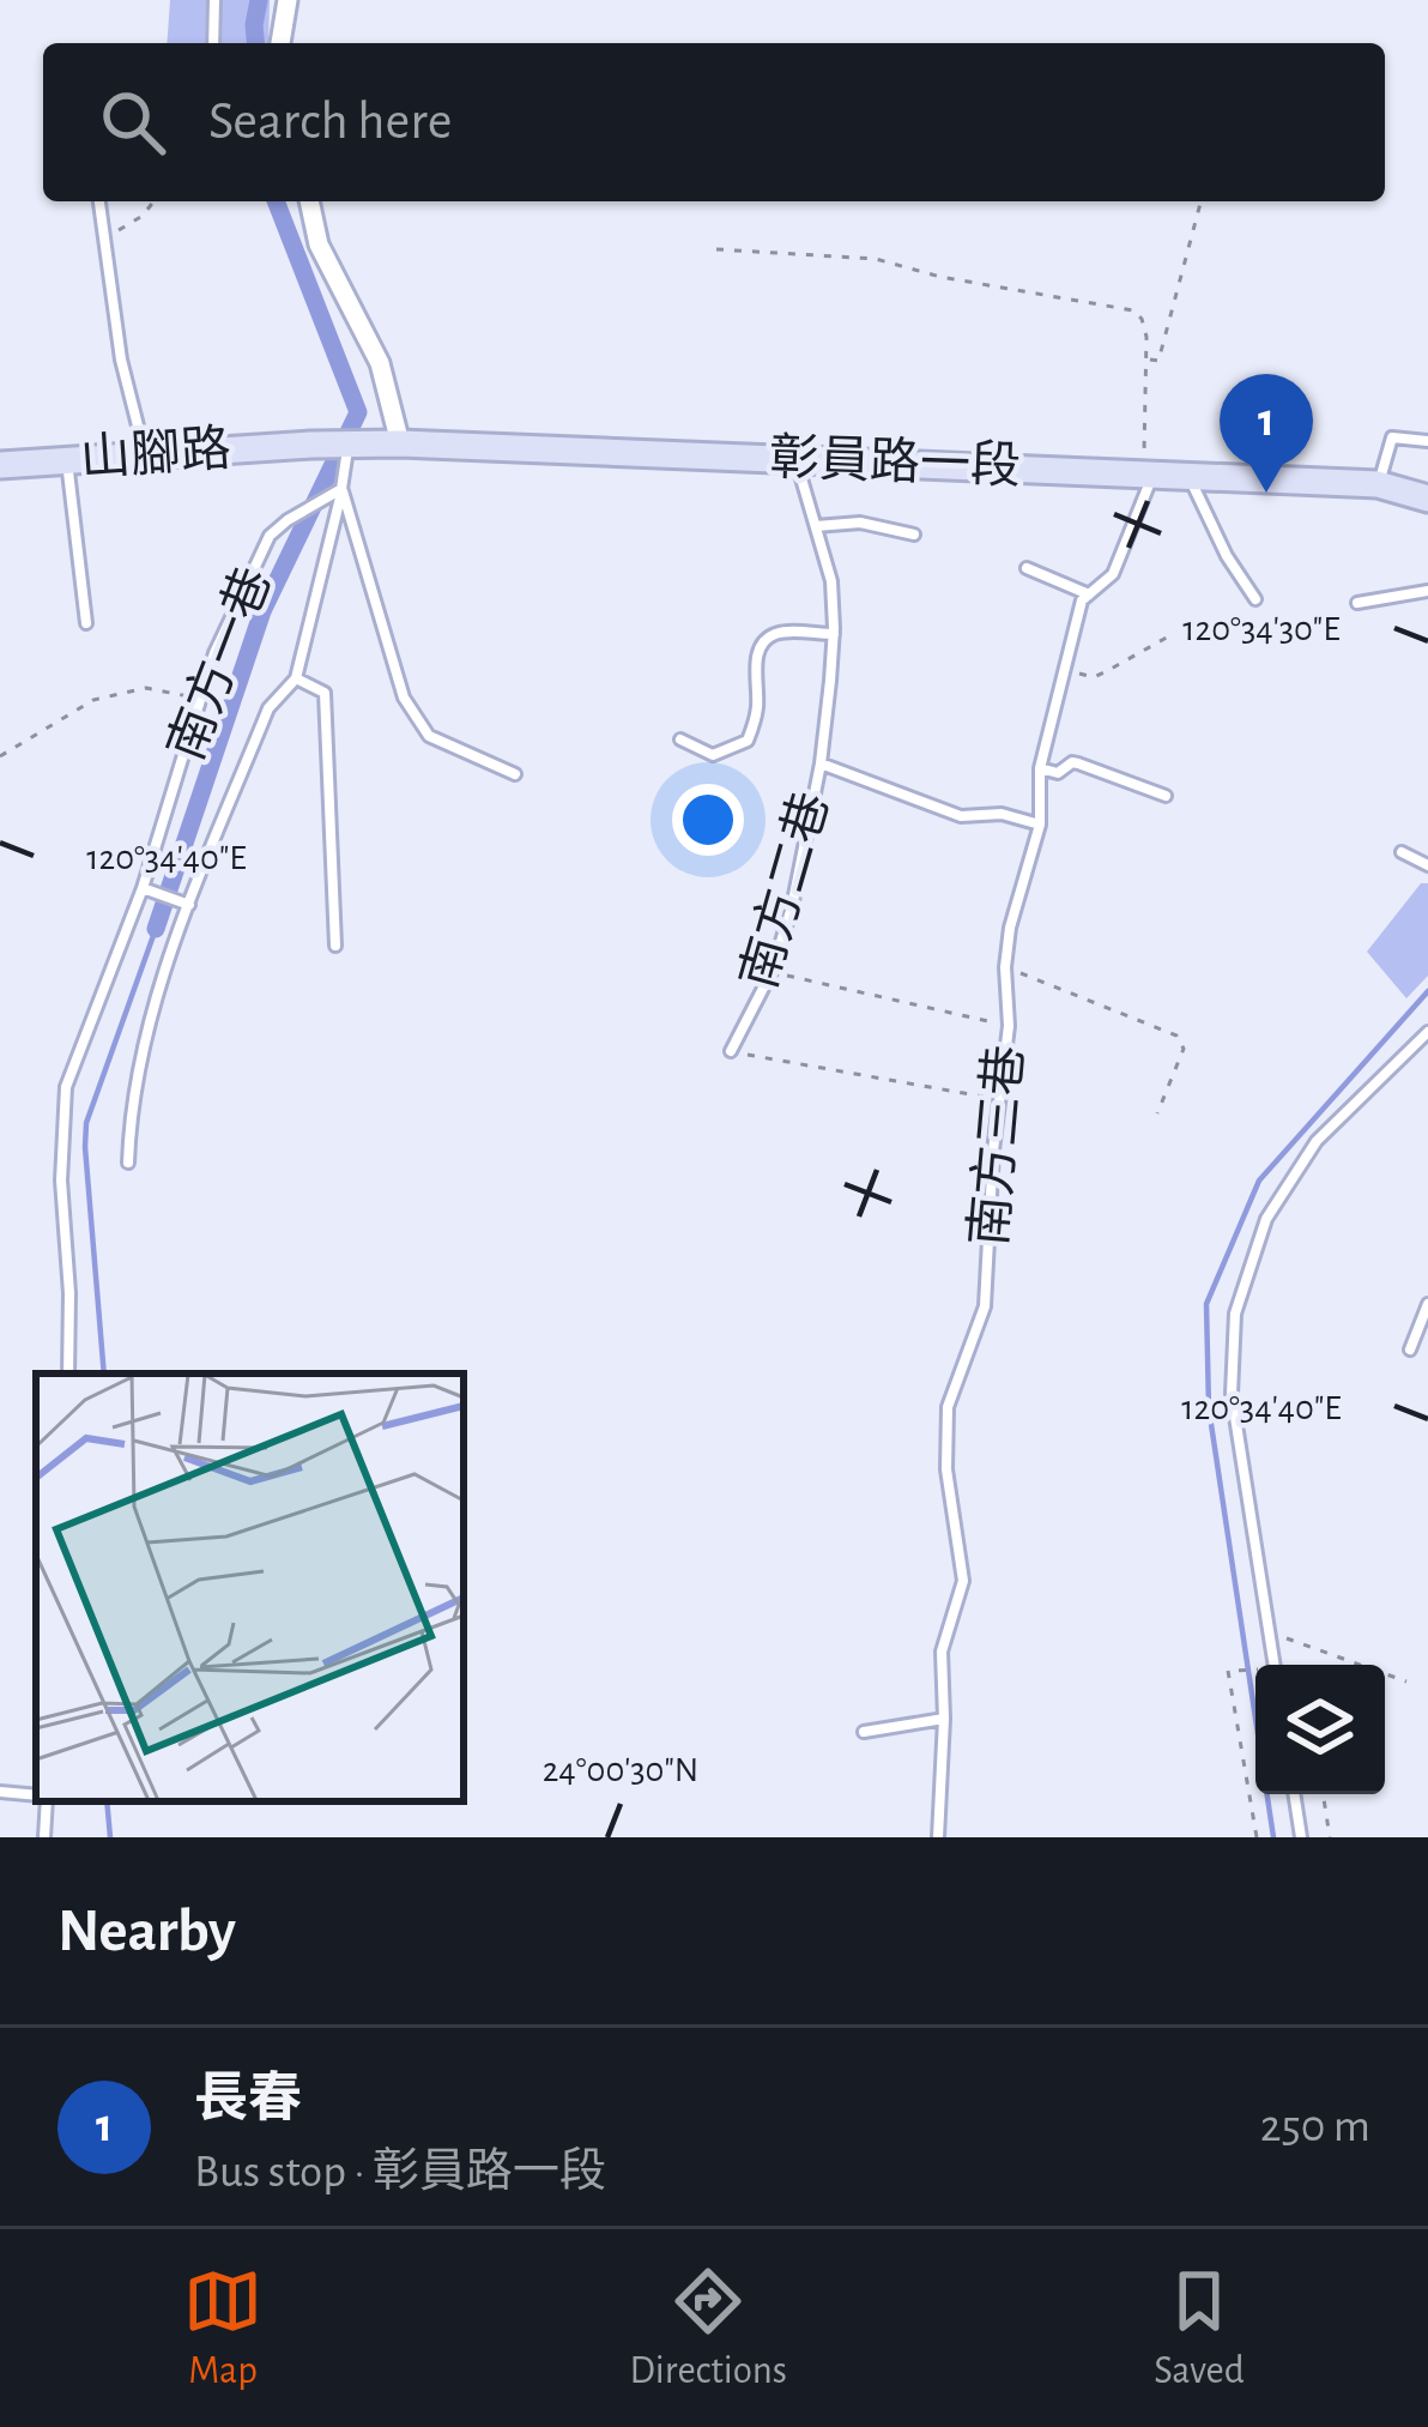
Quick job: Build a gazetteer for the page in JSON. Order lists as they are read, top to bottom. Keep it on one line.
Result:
{"streets":{"main road":["山腳路","彰員路一段"],"lane":["南方一巷","南方二巷","南方三巷"]},"crossings":[["山腳路","彰員路一段"],["山腳路","南方一巷"],["彰員路一段","南方一巷"],["彰員路一段","南方二巷"],["彰員路一段","南方三巷"],["南方二巷","南方三巷"]],"page":{"search":"Search here","pins":"1","heading":"Nearby","list":[{"mark":"1","name":"長春","note":"Bus stop · 彰員路一段","value":"250 m"}],"nav":["Map","Directions","Saved"]},"coordinates":["120°34'30\"E","120°34'40\"E","24°00'30\"N"]}
